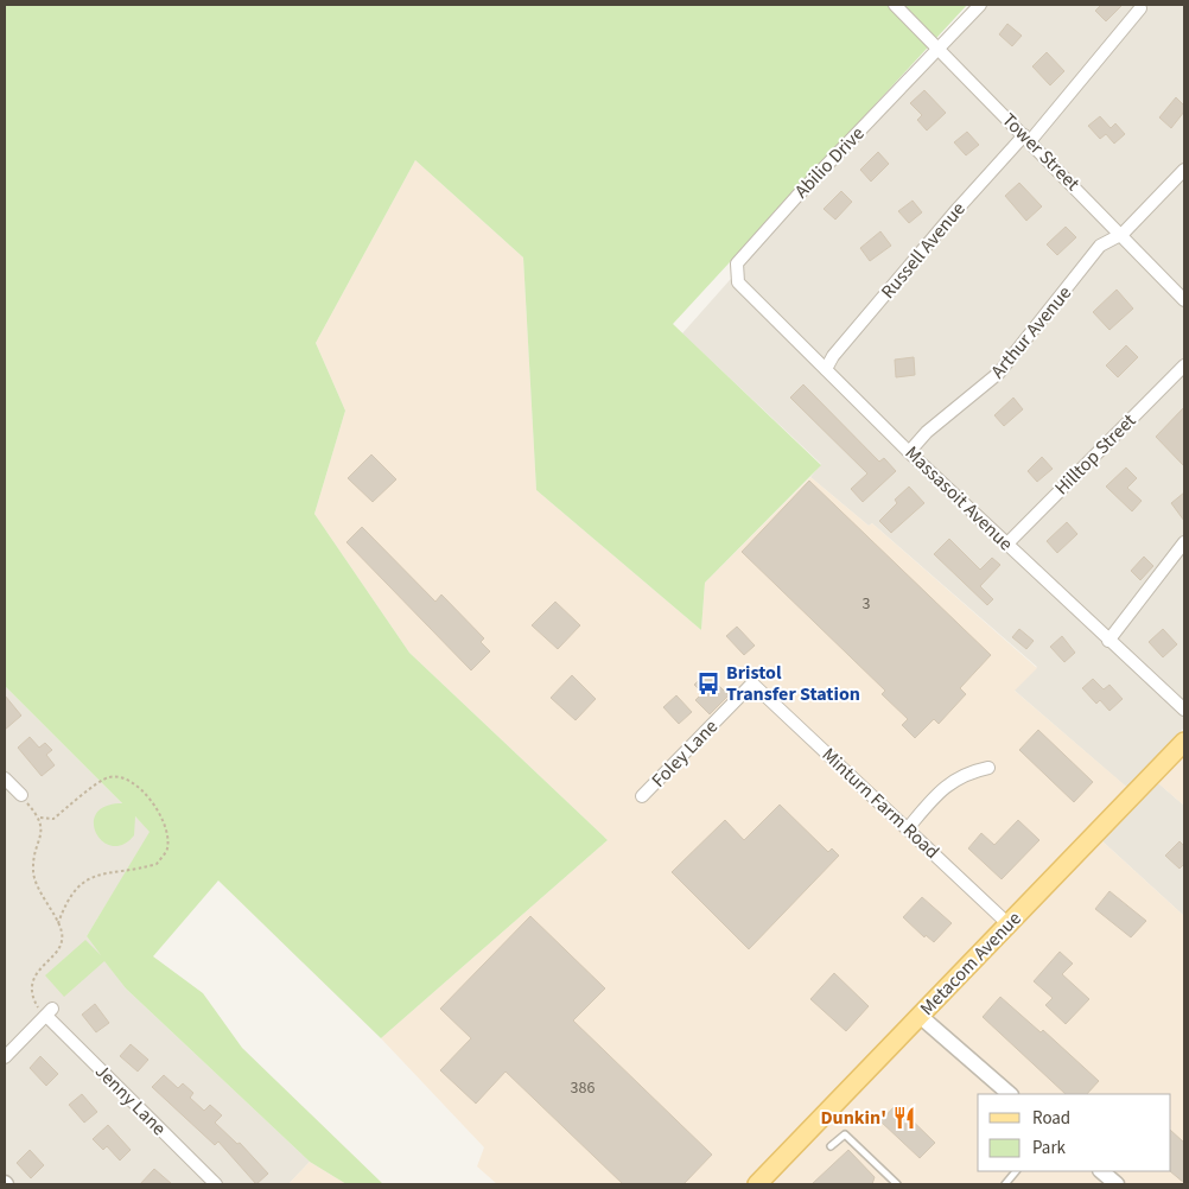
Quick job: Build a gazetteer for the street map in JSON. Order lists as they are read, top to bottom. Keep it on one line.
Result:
{"streets":{"main road":["Metacom Avenue"],"street":["Tower Street","Abilio Drive","Russell Avenue","Arthur Avenue","Hilltop Street","Massasoit Avenue","Foley Lane","Minturn Farm Road","Jenny Lane"]},"crossings":[["Tower Street","Abilio Drive"],["Tower Street","Russell Avenue"],["Tower Street","Arthur Avenue"],["Abilio Drive","Massasoit Avenue"],["Russell Avenue","Massasoit Avenue"],["Arthur Avenue","Massasoit Avenue"],["Hilltop Street","Massasoit Avenue"],["Foley Lane","Minturn Farm Road"],["Minturn Farm Road","Metacom Avenue"]],"places":{"bus stop":["Bristol Transfer Station"],"restaurant":["Dunkin'"]},"house_numbers":["3","386"],"legend":["Road","Park"]}
